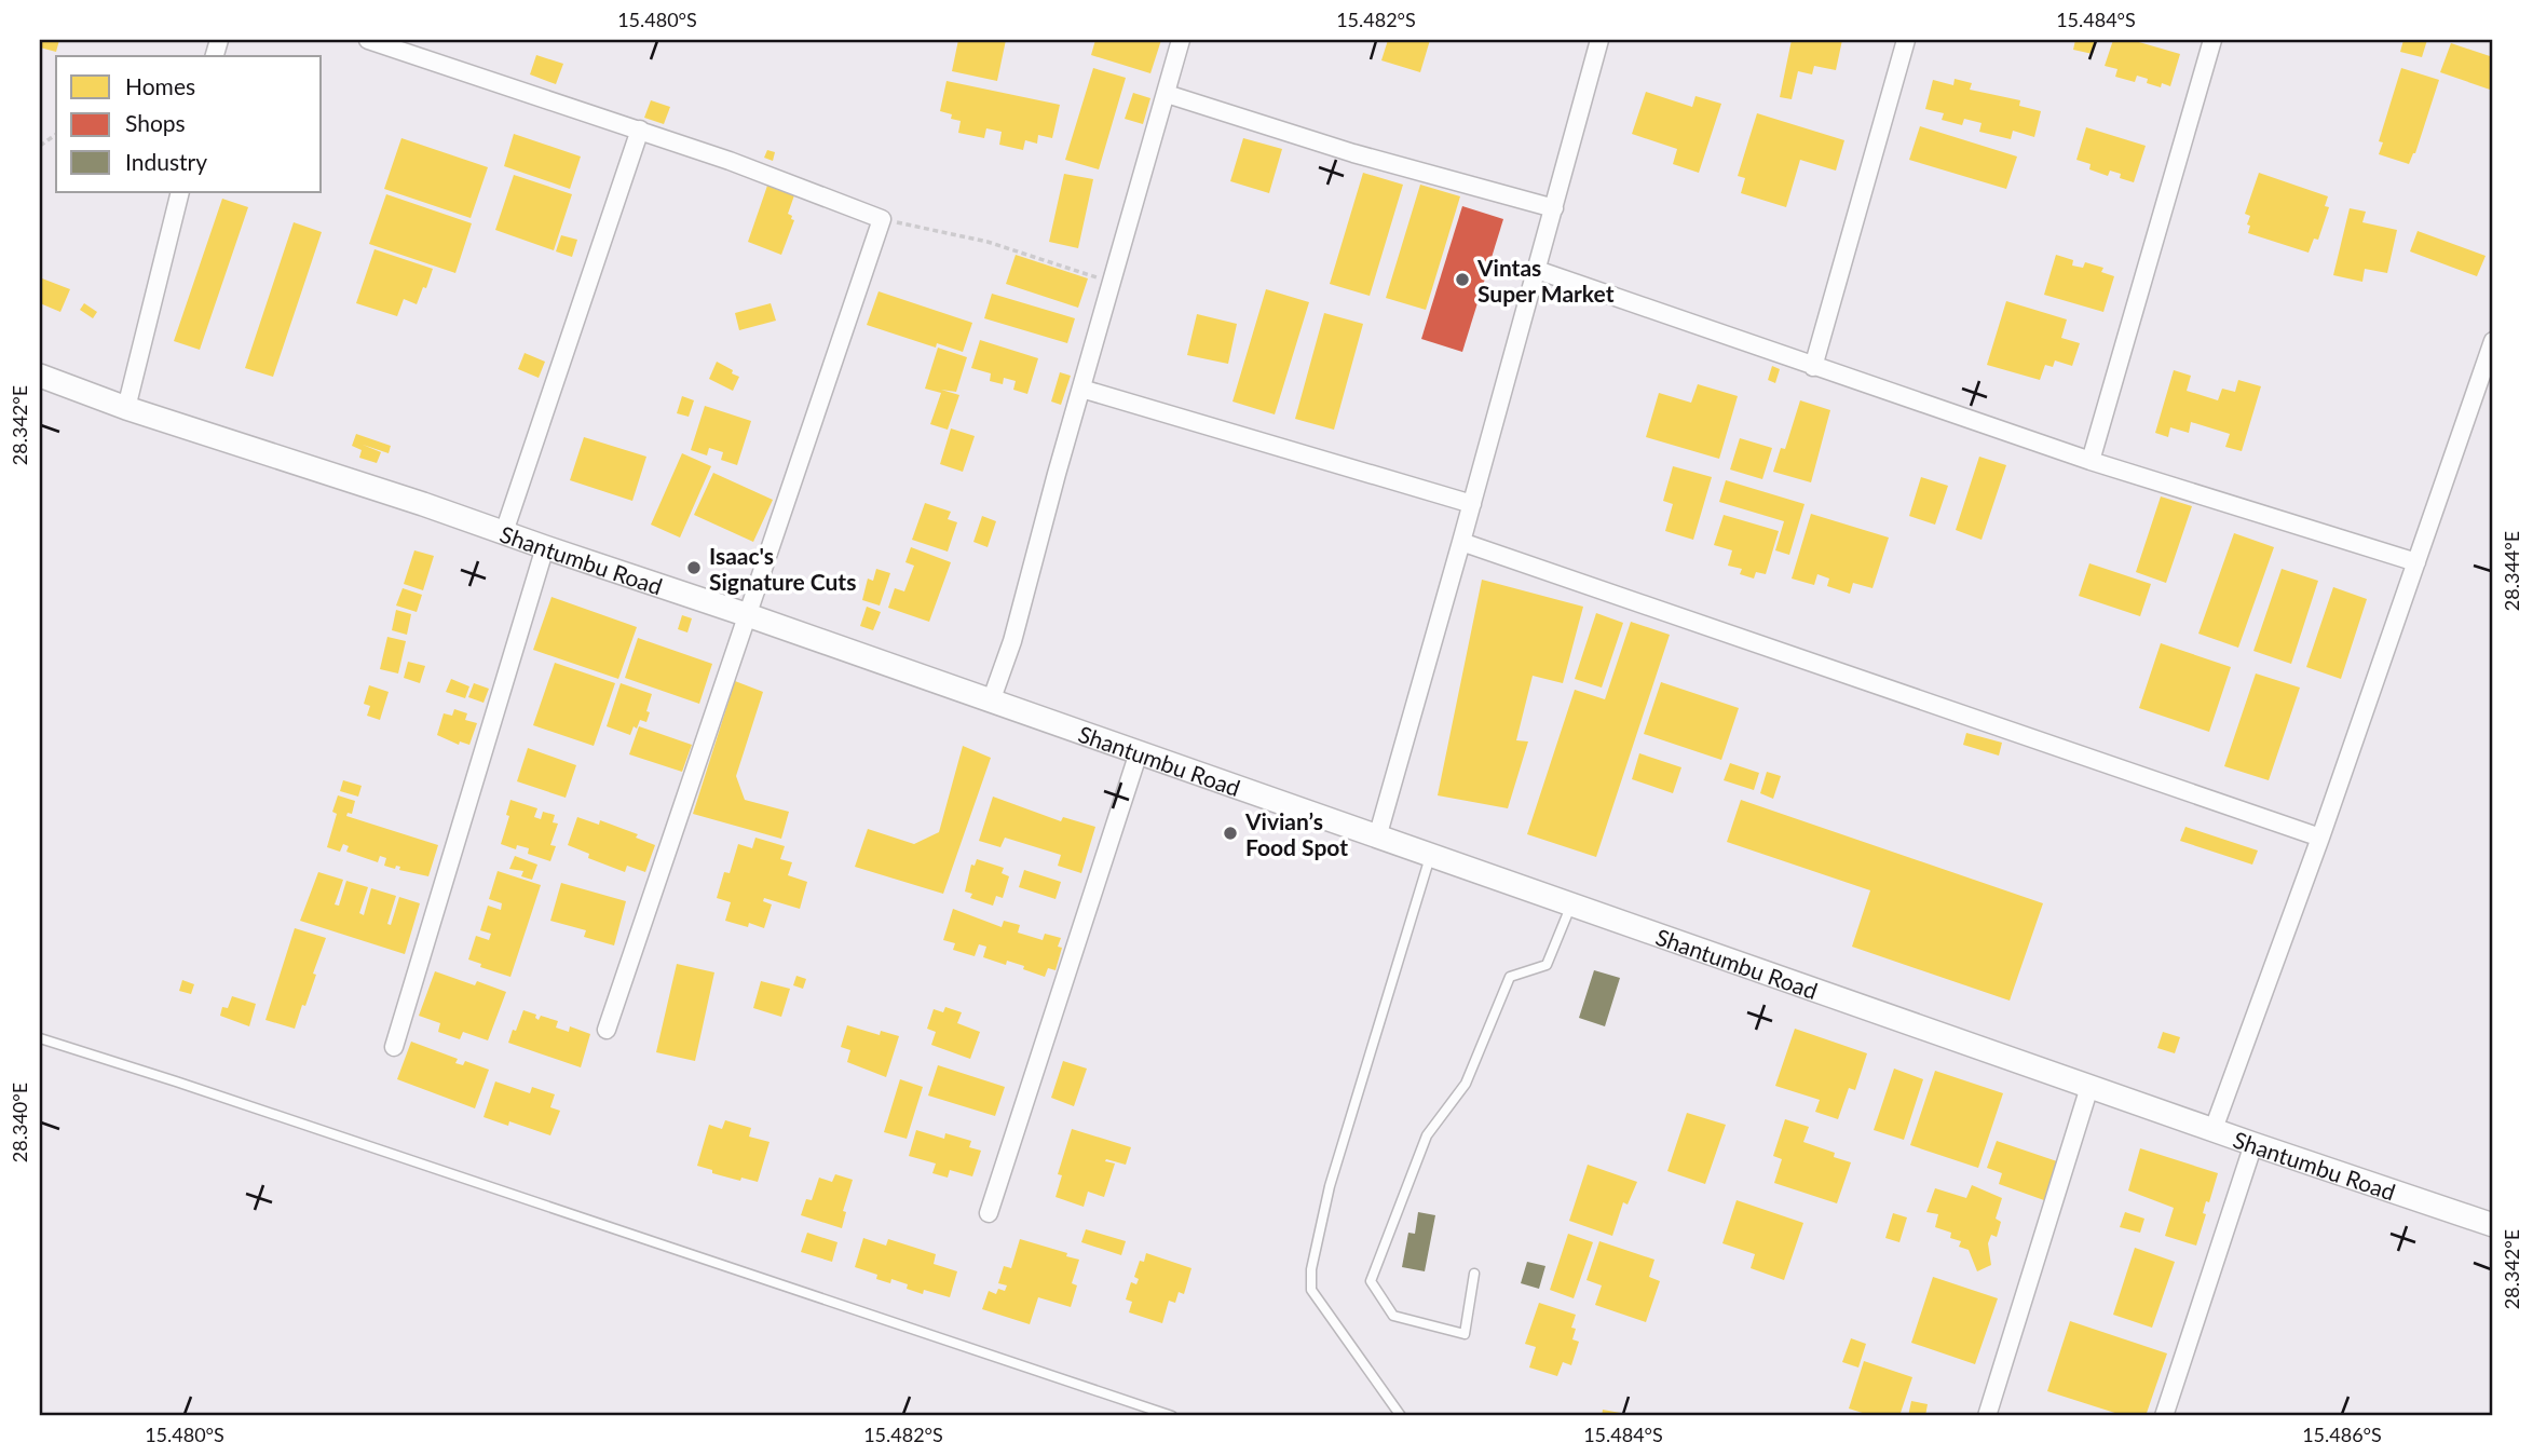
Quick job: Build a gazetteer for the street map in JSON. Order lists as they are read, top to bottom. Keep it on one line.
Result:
{"streets":{"street":["Shantumbu Road"]},"places":["Vintas Super Market","Isaac's Signature Cuts","Vivian’s Food Spot"],"legend":["Homes","Shops","Industry"],"coordinates":["15.480°S","15.482°S","15.484°S","28.342°E","28.344°E","28.340°E","15.486°S"]}
